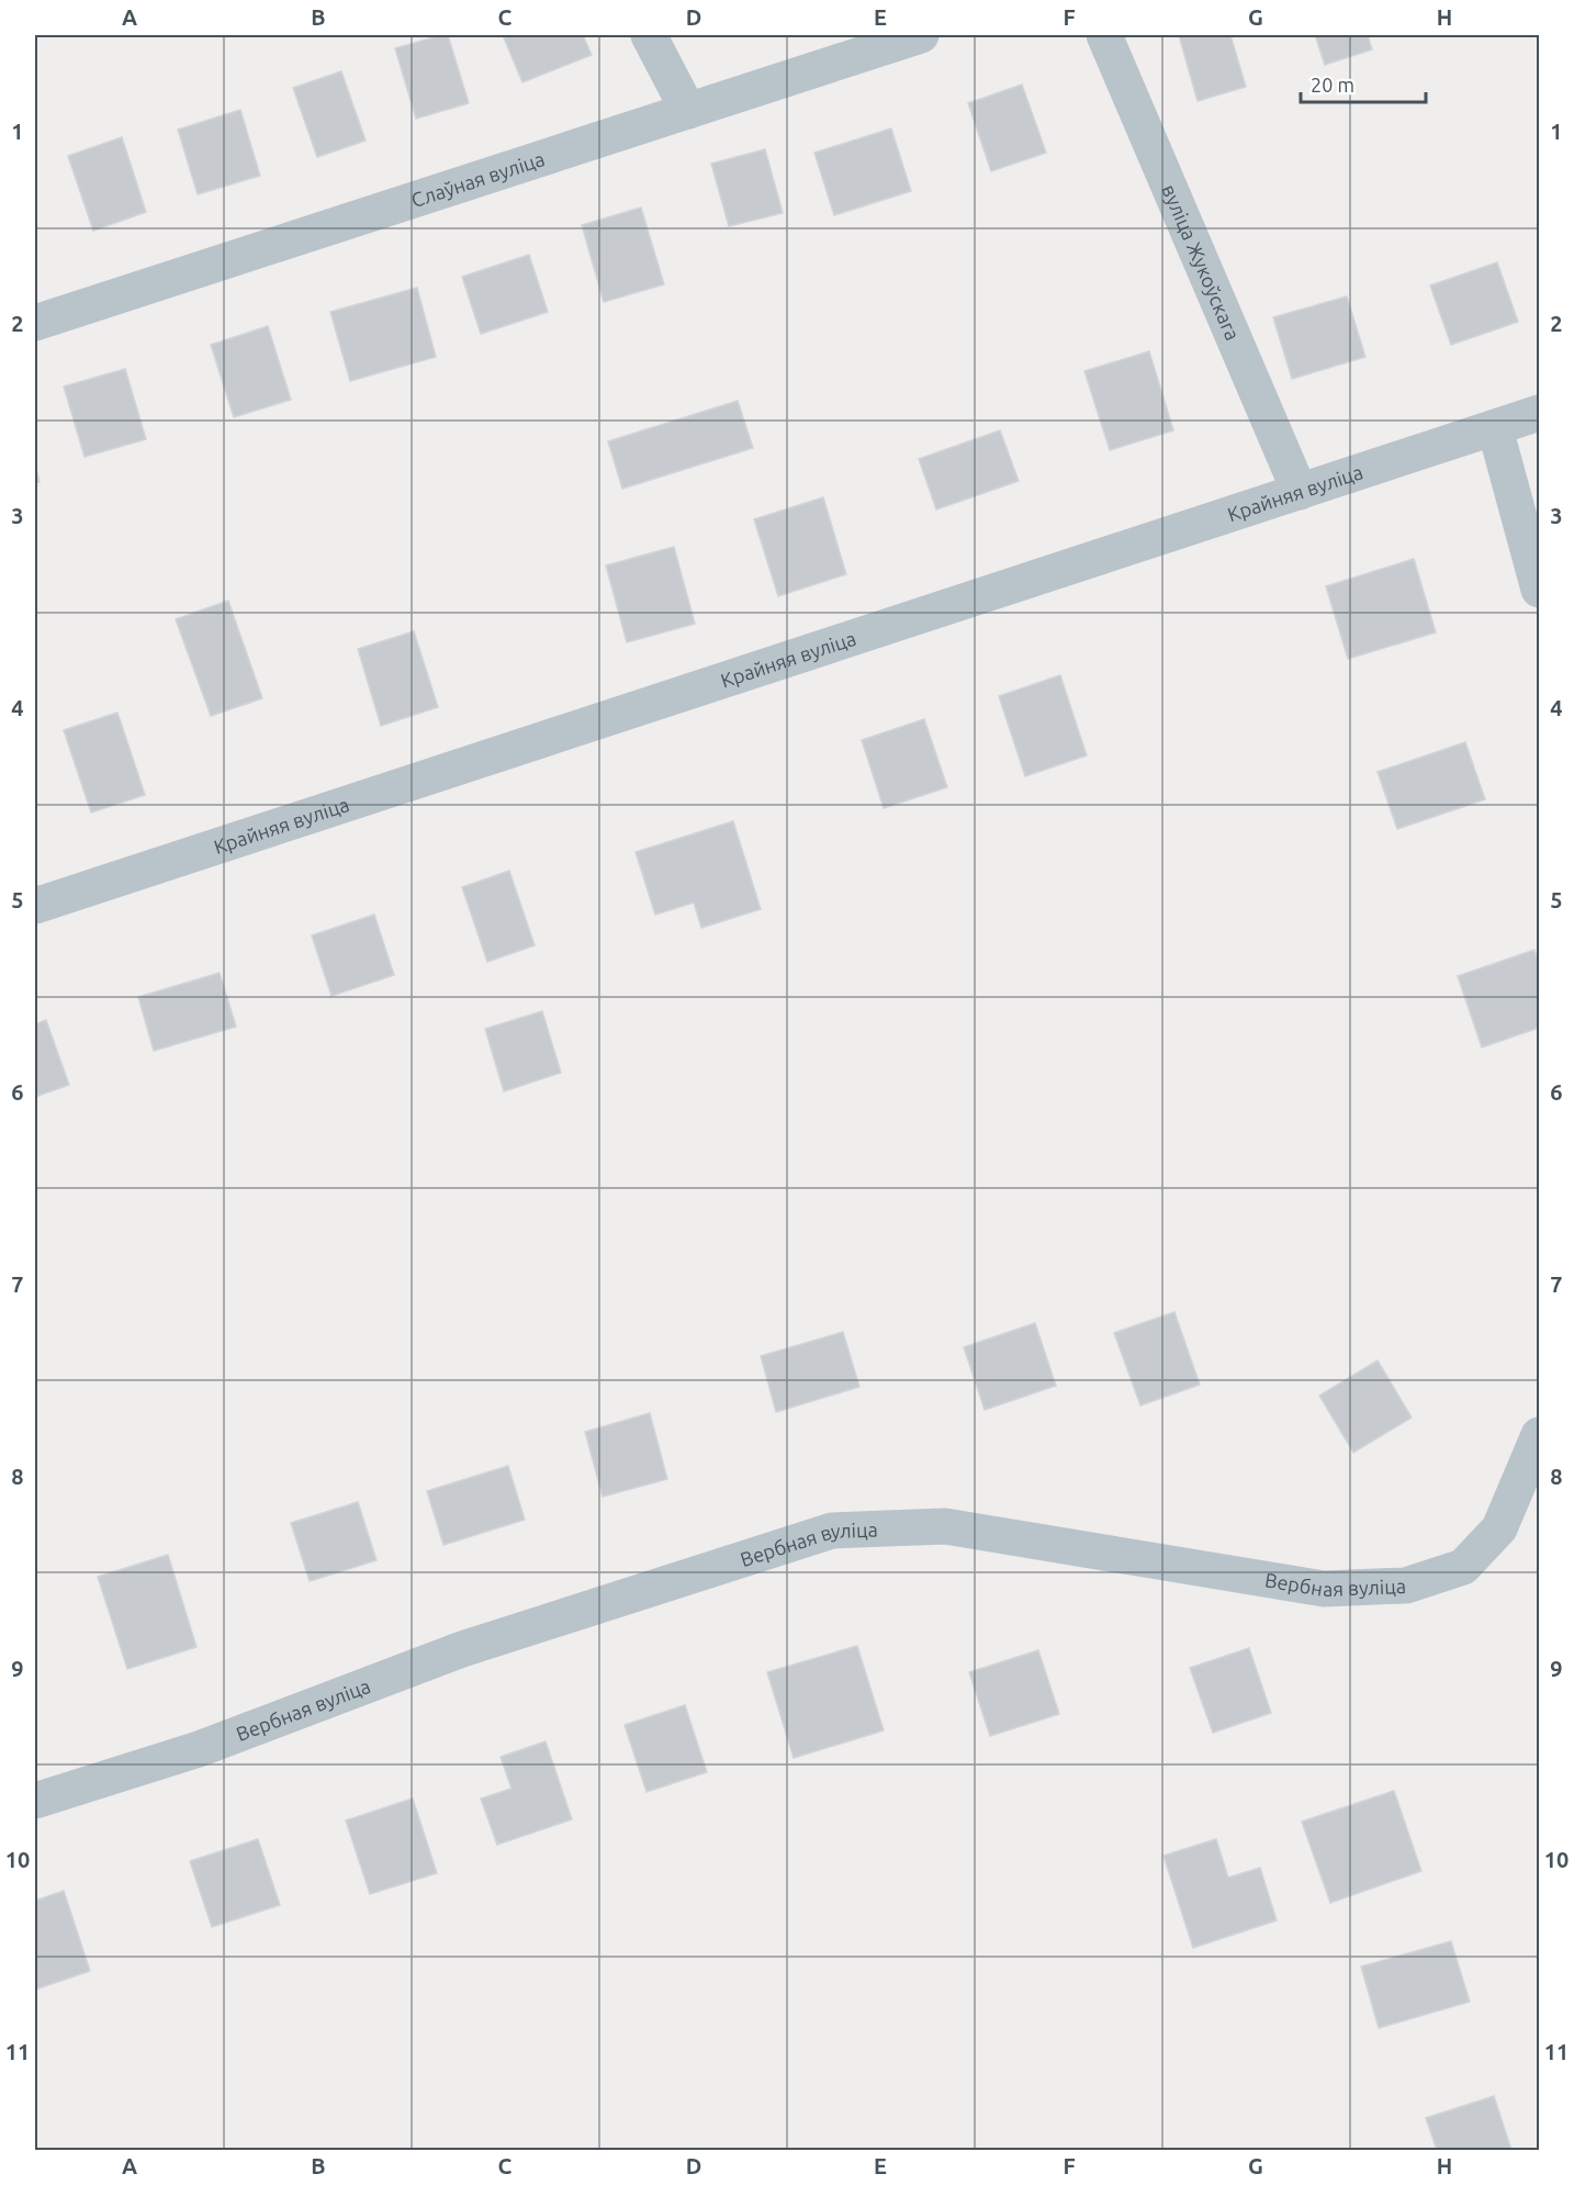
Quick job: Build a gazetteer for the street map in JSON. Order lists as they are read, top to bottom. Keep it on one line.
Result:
{"streets":{"street":["Слаўная вуліца","вуліца Жукоўскага","Крайняя вуліца","Вербная вуліца"]},"crossings":[["вуліца Жукоўскага","Крайняя вуліца"]],"scale_bar":"20 m","grid":{"columns":["A","B","C","D","E","F","G","H"],"rows":["1","2","3","4","5","6","7","8","9","10","11"]}}
